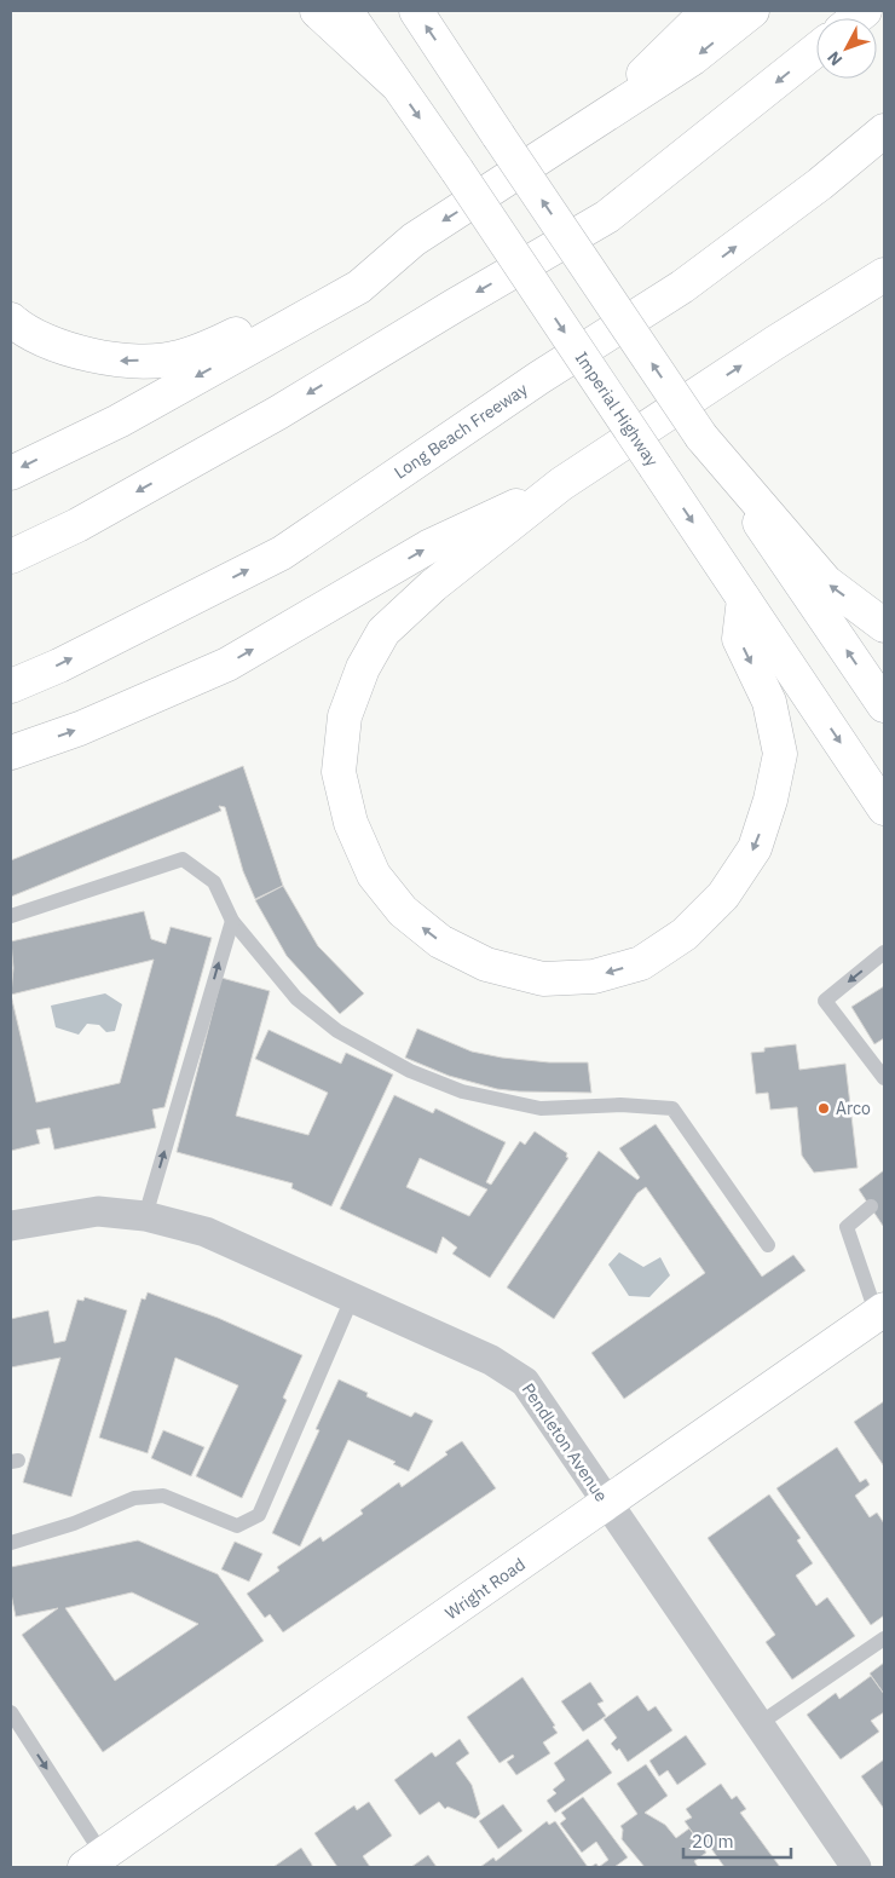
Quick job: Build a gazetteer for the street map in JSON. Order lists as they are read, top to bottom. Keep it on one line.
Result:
{"streets":{"main road":["Imperial Highway","Long Beach Freeway","Wright Road"],"street":["Pendleton Avenue"]},"crossings":[["Pendleton Avenue","Wright Road"]],"places":["Arco"],"scale_bar":"20 m","north":"bottom left"}
